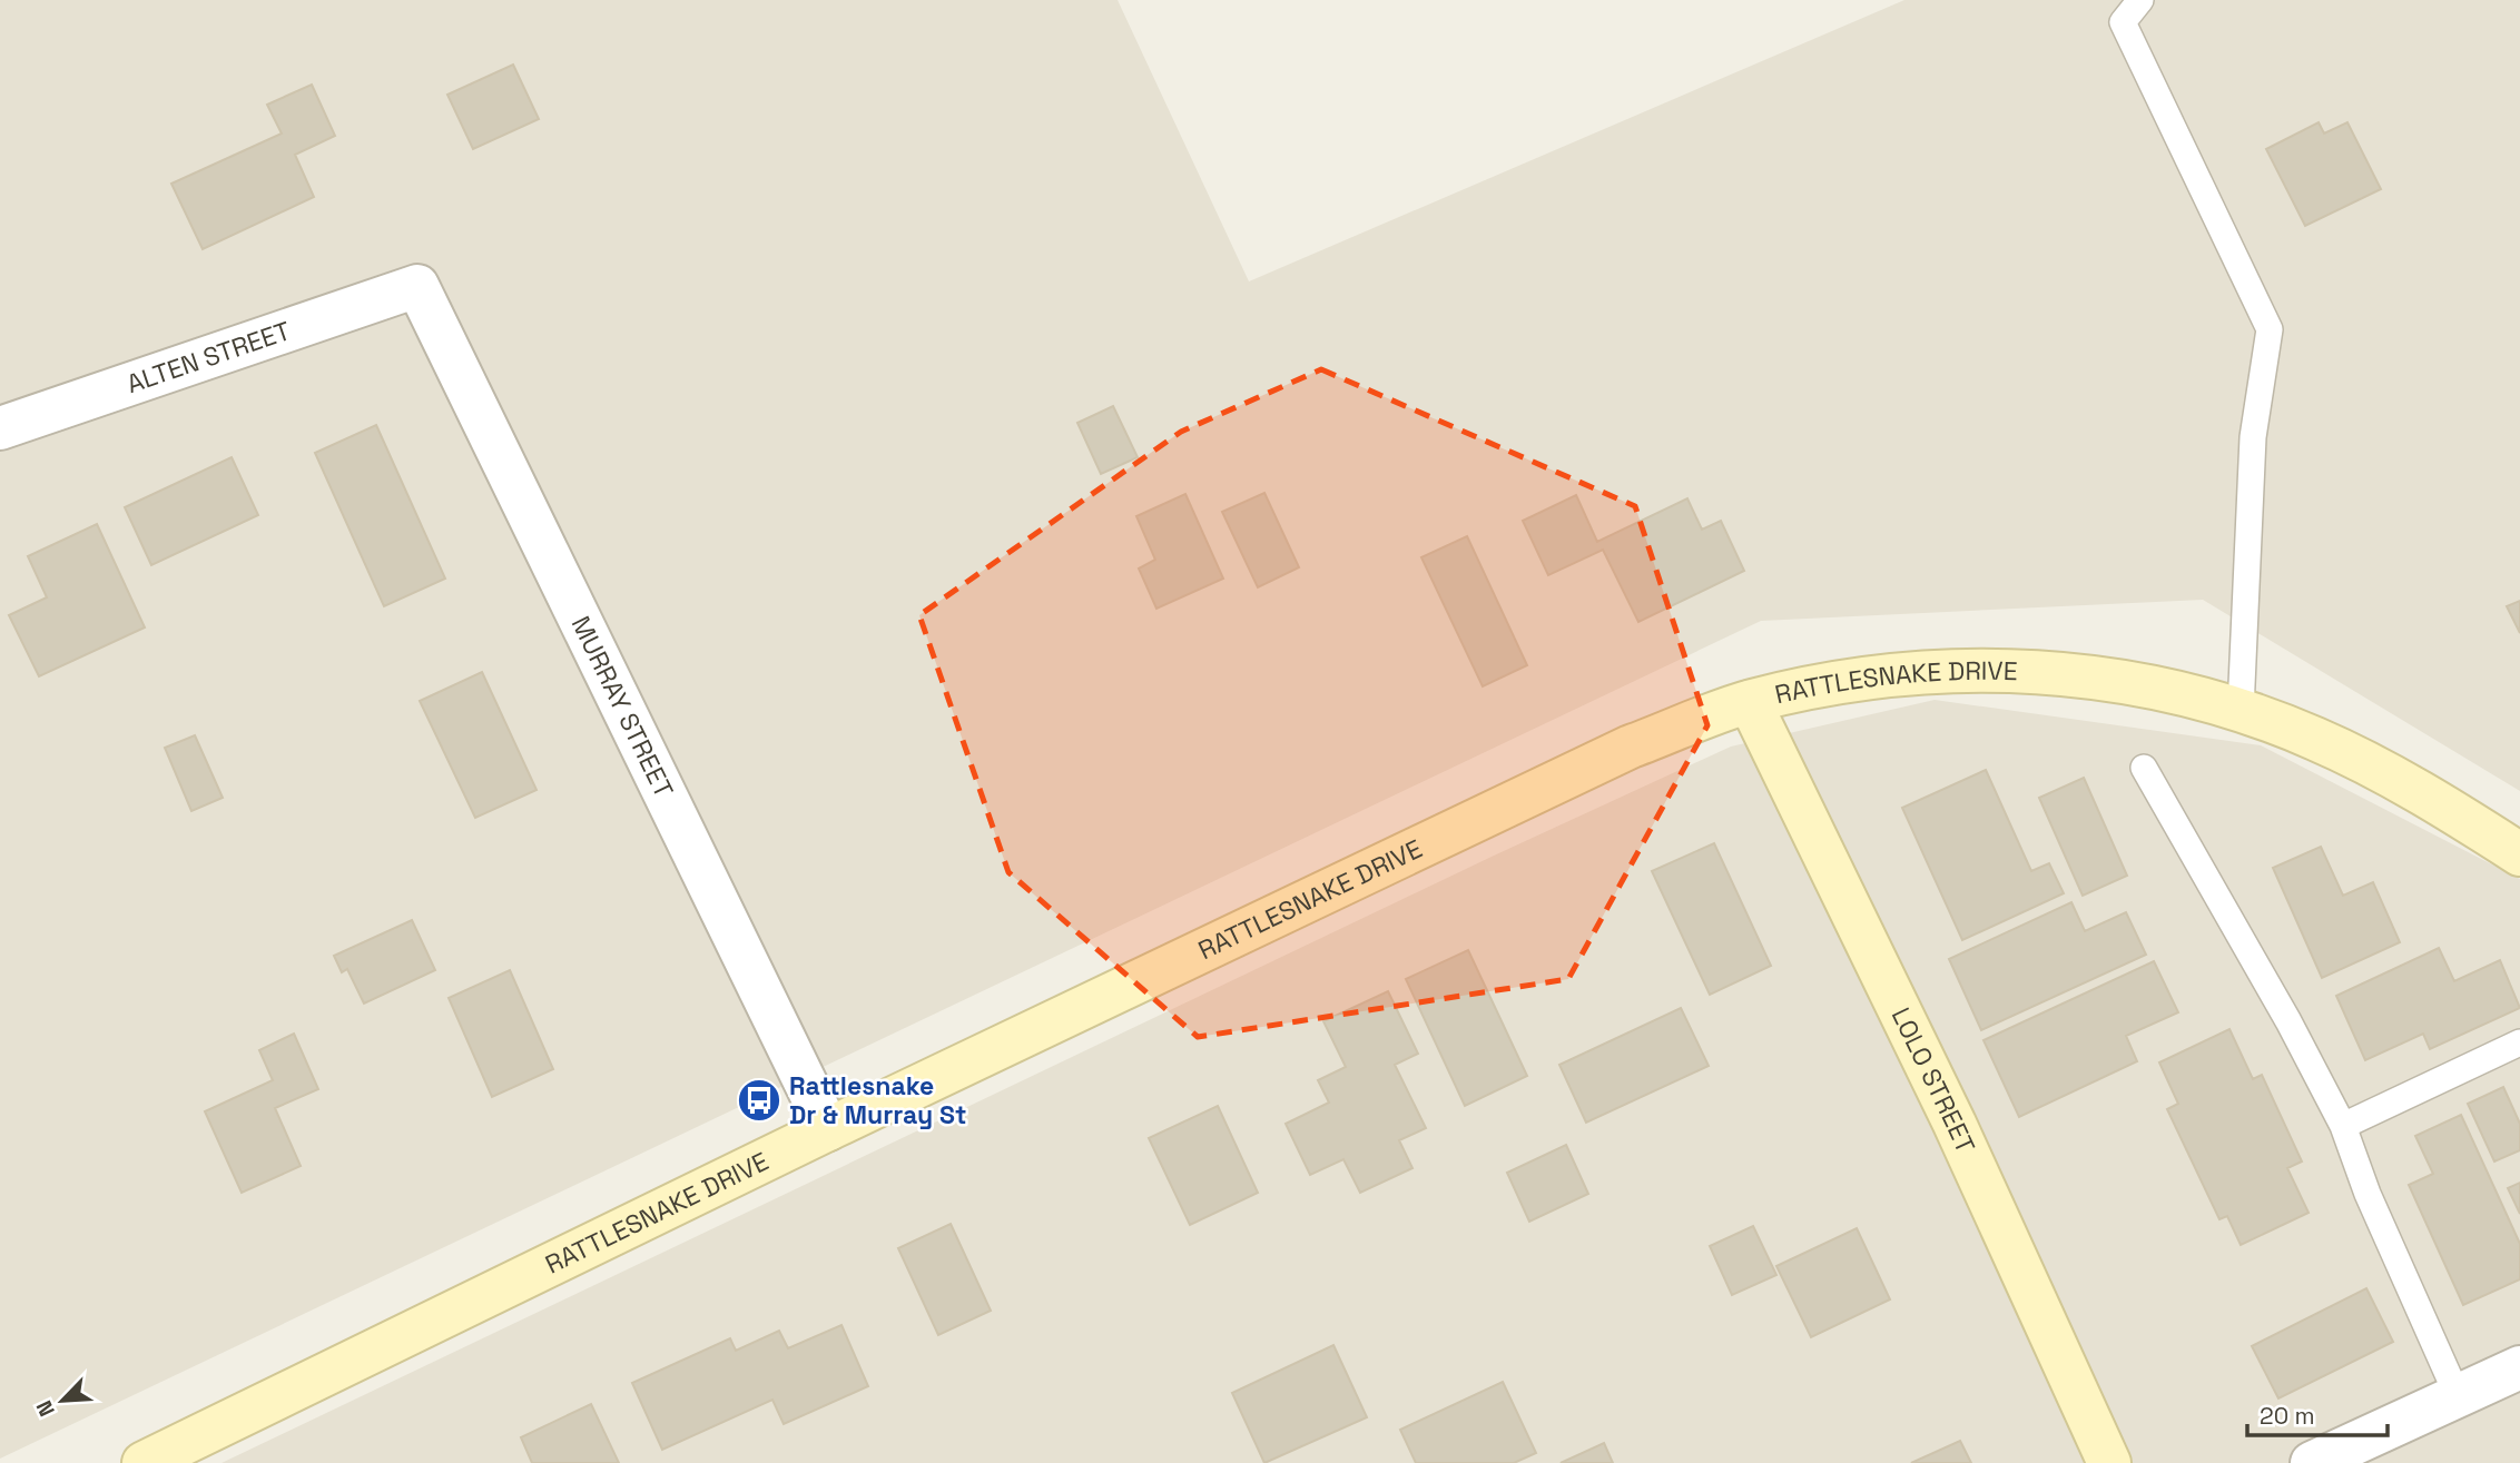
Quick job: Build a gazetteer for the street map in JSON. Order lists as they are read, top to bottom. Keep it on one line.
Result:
{"streets":{"street":["ALTEN STREET","RATTLESNAKE DRIVE","MURRAY STREET","LOLO STREET"]},"crossings":[["ALTEN STREET","MURRAY STREET"],["RATTLESNAKE DRIVE","MURRAY STREET"],["RATTLESNAKE DRIVE","LOLO STREET"]],"places":{"bus stop":["Rattlesnake Dr & Murray St"]},"scale_bar":"20 m","north":"bottom left"}
